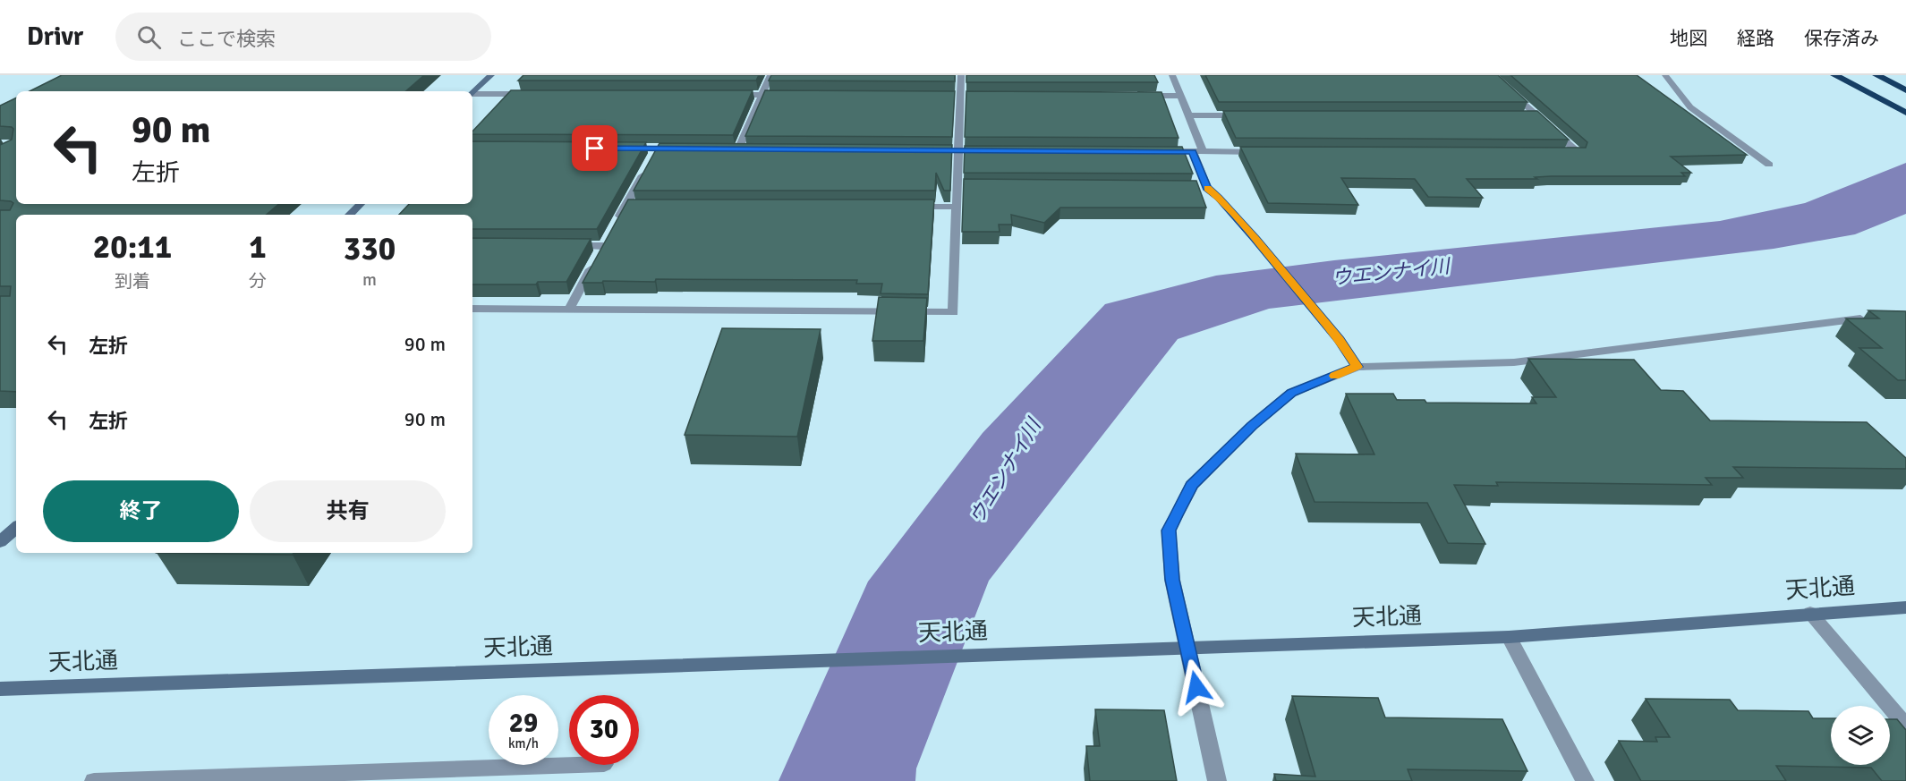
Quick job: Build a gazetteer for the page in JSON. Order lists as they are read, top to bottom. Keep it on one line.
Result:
{"streets":{"street":["天北通"]},"water":["ウエンナイ川"],"page":{"header":"Drivr","search":"ここで検索","nav":["地図","経路","保存済み"],"turn":["90 m","左折"],"eta":["20:11","到着","1","分","330","m"],"list":[{"name":"左折","value":"90 m"},{"name":"左折","value":"90 m"}],"buttons":["終了","共有"],"speed":"29 km/h","limit":"30"}}
